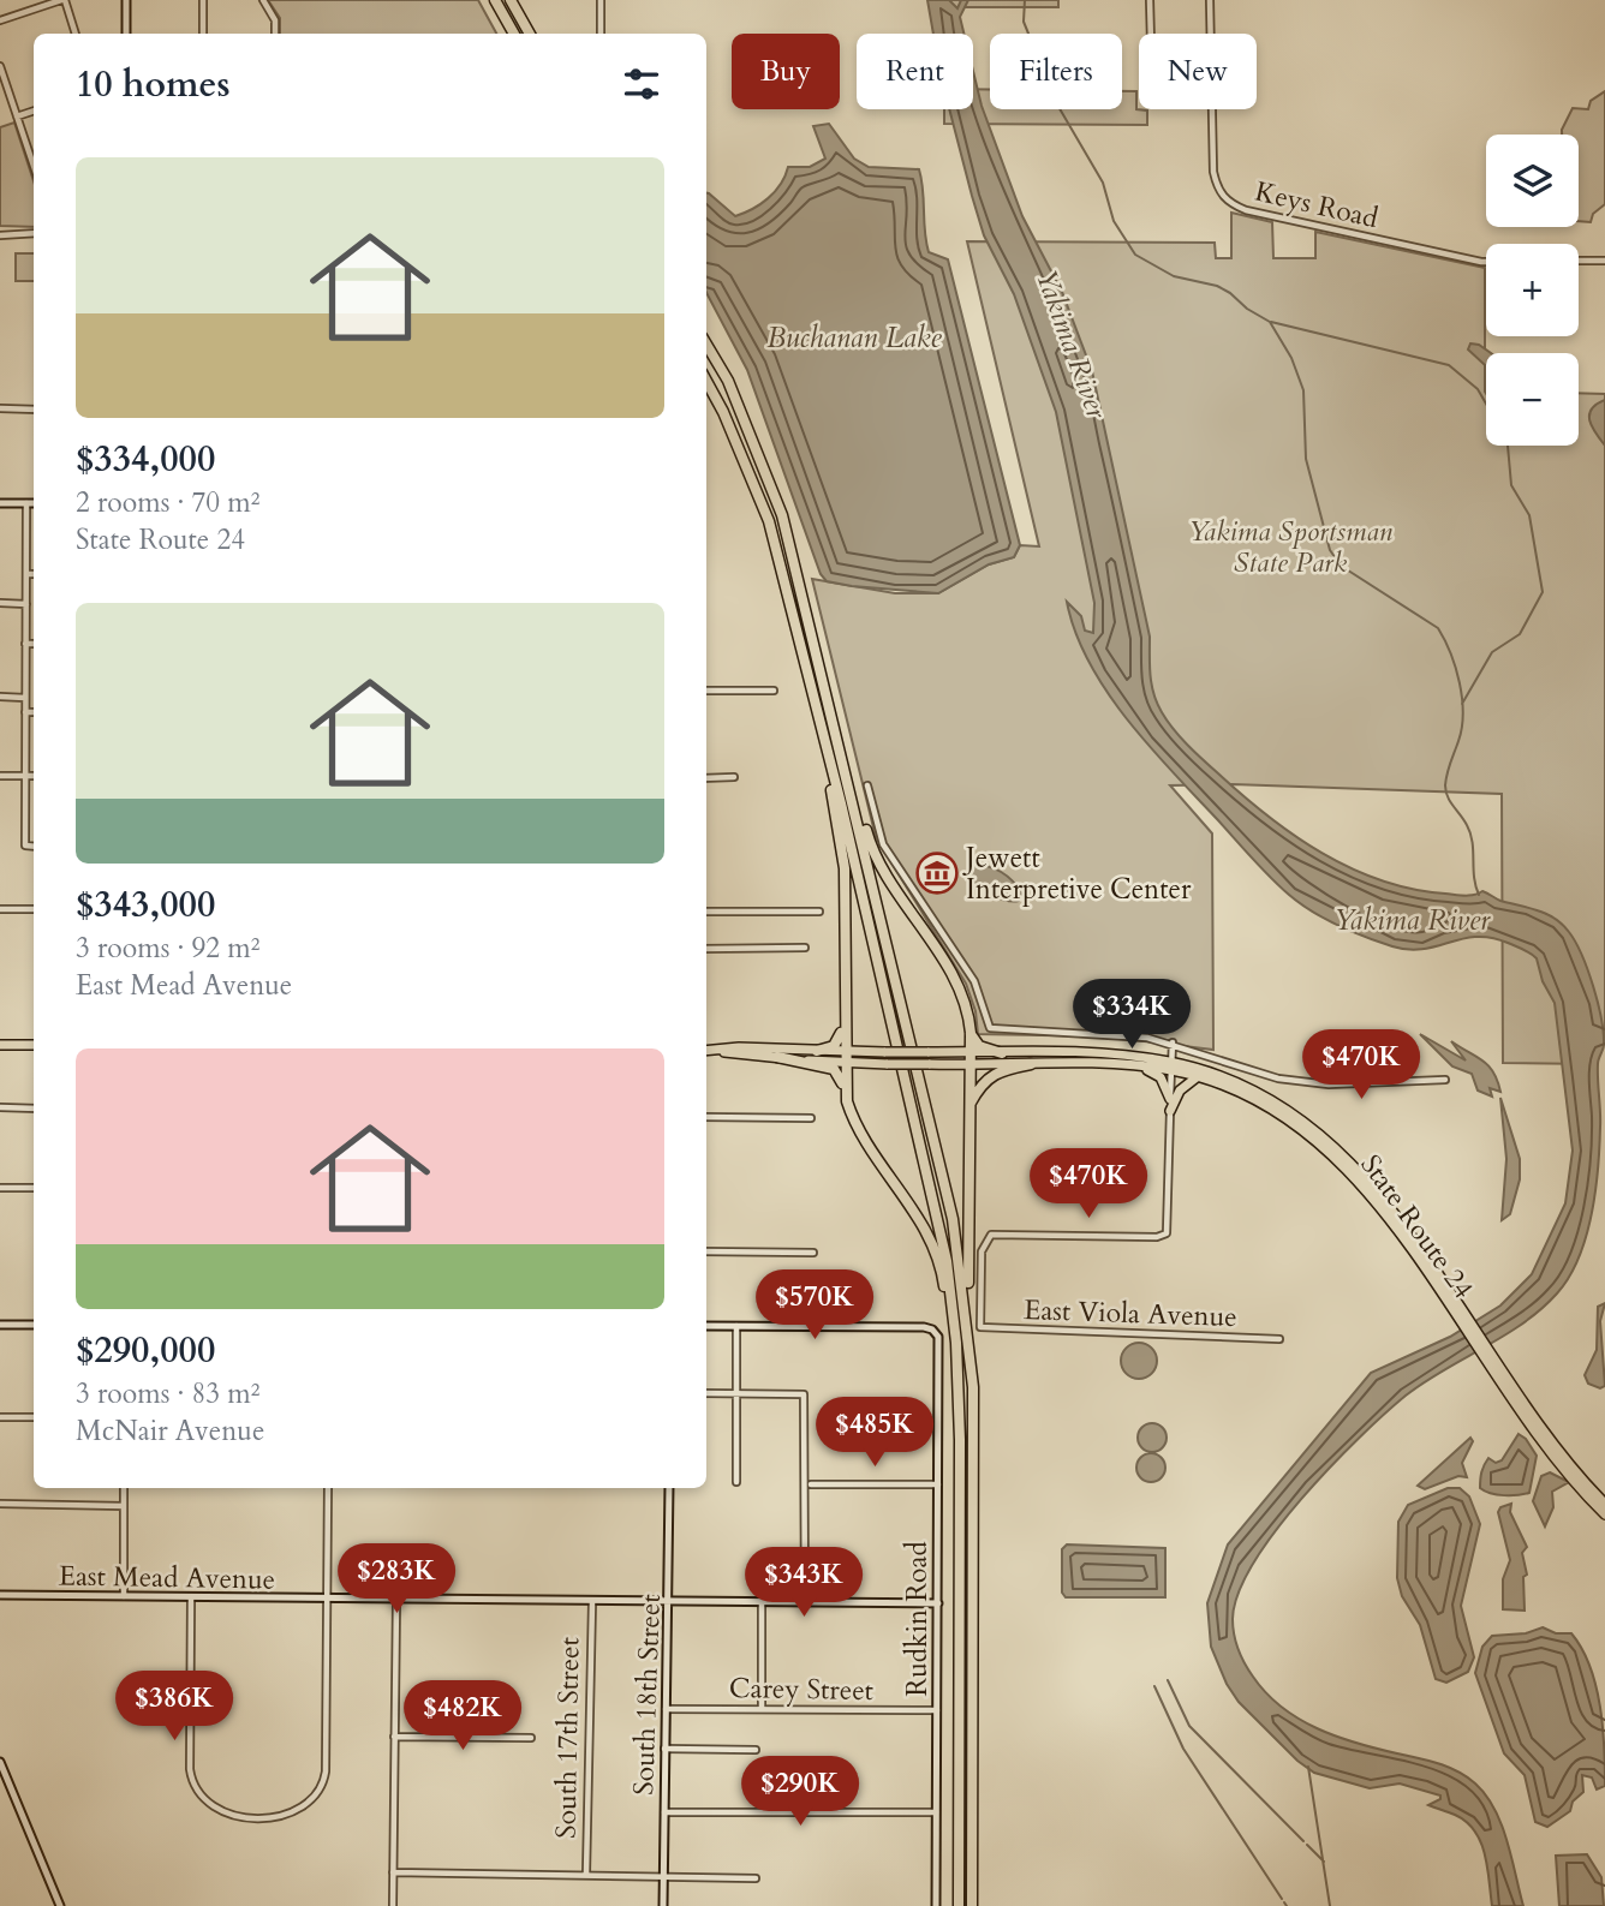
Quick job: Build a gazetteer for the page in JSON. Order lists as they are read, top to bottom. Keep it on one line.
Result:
{"streets":{"main road":["State Route 24"],"street":["Keys Road","East Viola Avenue","East Mead Avenue","Rudkin Road","Carey Street","South 18th Street","South 17th Street"]},"crossings":[["East Mead Avenue","Rudkin Road"],["East Mead Avenue","South 18th Street"],["East Mead Avenue","South 17th Street"],["Rudkin Road","Carey Street"],["Carey Street","South 18th Street"]],"water":["Buchanan Lake","Yakima River"],"parks":["Yakima Sportsman State Park"],"places":{"museum":["Jewett Interpretive Center"]},"page":{"chip":["Buy","Rent","Filters","New"],"heading":"10 homes","map_buttons":["+","−"],"list":[{"name":"$334,000","note":"2 rooms · 70 m² · State Route 24"},{"name":"$343,000","note":"3 rooms · 92 m² · East Mead Avenue"},{"name":"$290,000","note":"3 rooms · 83 m² · McNair Avenue"}],"price":["$334K","$470K","$470K","$570K","$485K","$283K","$343K","$386K","$482K","$290K"]}}
